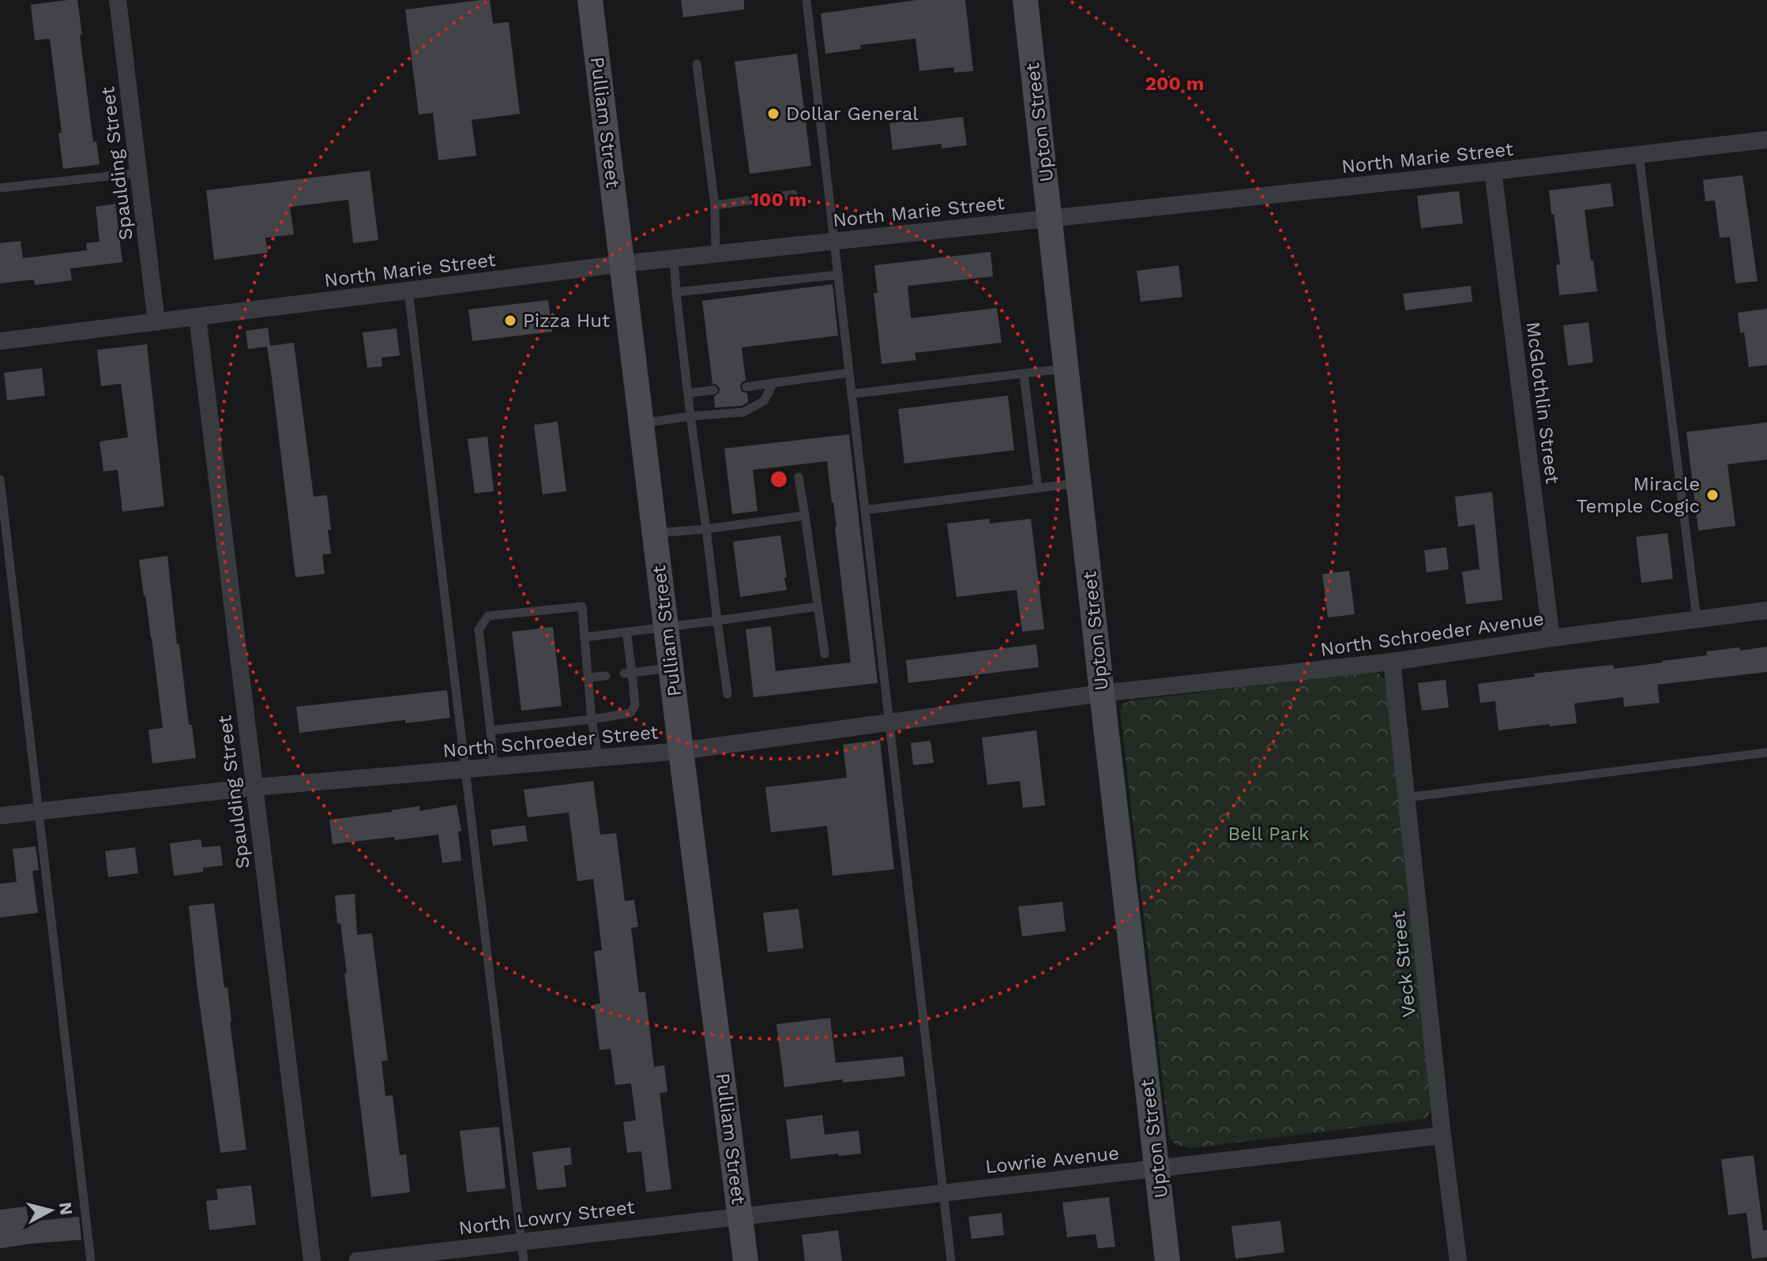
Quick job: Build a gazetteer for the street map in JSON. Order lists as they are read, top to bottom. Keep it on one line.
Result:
{"streets":{"main road":["Pulliam Street","Upton Street"],"street":["North Marie Street","Spaulding Street","McGlothlin Street","North Schroeder Avenue","North Schroeder Street","Veck Street","Lowrie Avenue","North Lowry Street"]},"crossings":[["Pulliam Street","North Marie Street"],["Pulliam Street","North Schroeder Street"],["Pulliam Street","Lowrie Avenue"],["Pulliam Street","North Lowry Street"],["Upton Street","North Marie Street"],["Upton Street","North Schroeder Avenue"],["Upton Street","North Schroeder Street"],["Upton Street","Lowrie Avenue"],["North Marie Street","Spaulding Street"],["North Marie Street","McGlothlin Street"],["Spaulding Street","North Schroeder Street"],["McGlothlin Street","North Schroeder Avenue"],["North Schroeder Avenue","North Schroeder Street"],["North Schroeder Avenue","Veck Street"],["Veck Street","Lowrie Avenue"],["Lowrie Avenue","North Lowry Street"]],"parks":["Bell Park"],"places":["Dollar General","Pizza Hut","Miracle Temple Cogic"],"north":"right","rings":["200 m","100 m"]}
